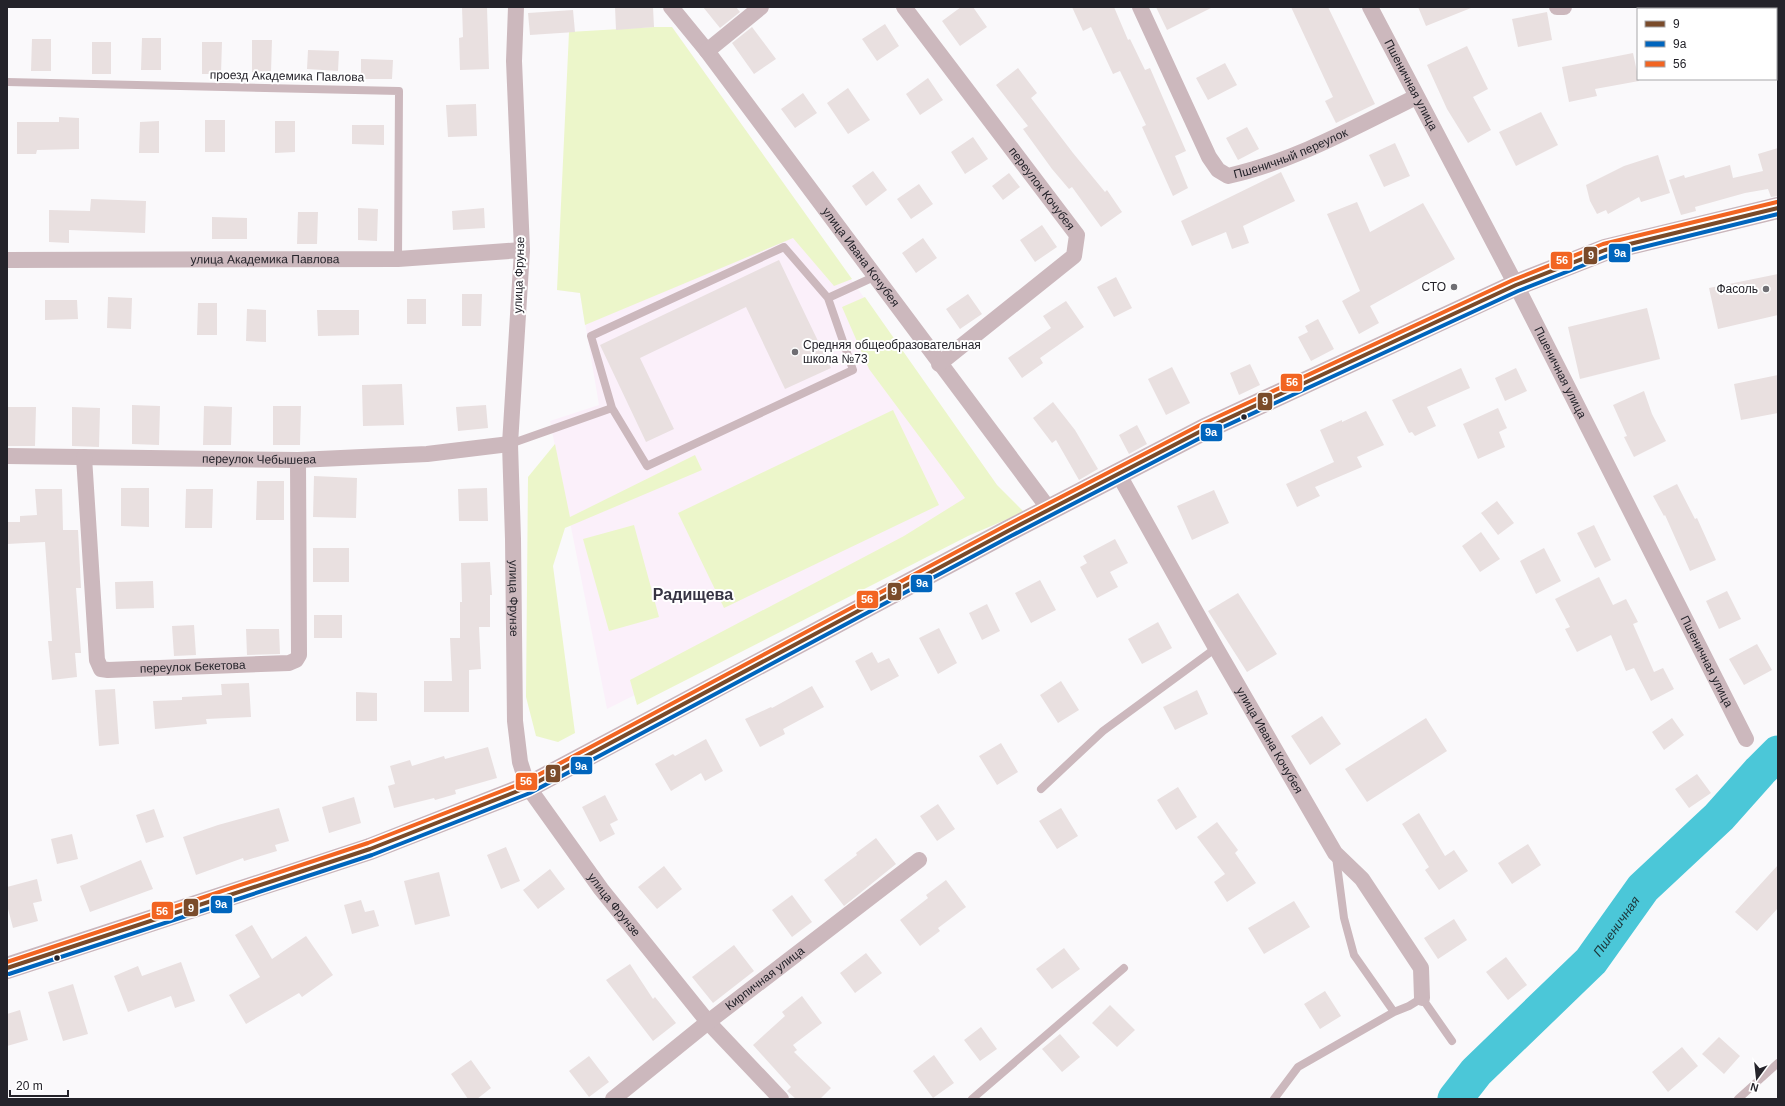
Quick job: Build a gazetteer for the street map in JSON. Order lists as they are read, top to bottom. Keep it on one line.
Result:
{"streets":{"street":["Пшеничная улица","Пшеничный переулок","переулок Кочубея","улица Ивана Кочубея","улица Академика Павлова","улица Фрунзе","переулок Чебышева","переулок Бекетова","Кирпичная улица"],"lane":["проезд Академика Павлова"]},"crossings":[["проезд Академика Павлова","улица Академика Павлова"],["Пшеничная улица","Пшеничный переулок"],["переулок Кочубея","улица Ивана Кочубея"],["улица Академика Павлова","улица Фрунзе"],["улица Фрунзе","переулок Чебышева"],["улица Фрунзе","Кирпичная улица"],["переулок Чебышева","переулок Бекетова"]],"districts":["Радищева"],"water":["Пшеничная"],"places":["СТО","Фасоль","Средняя общеобразовательная школа №73"],"lines":["transit line 56","transit line 9","transit line 9а"],"legend":["9","9а","56"],"scale_bar":"20 m","north":"bottom"}
